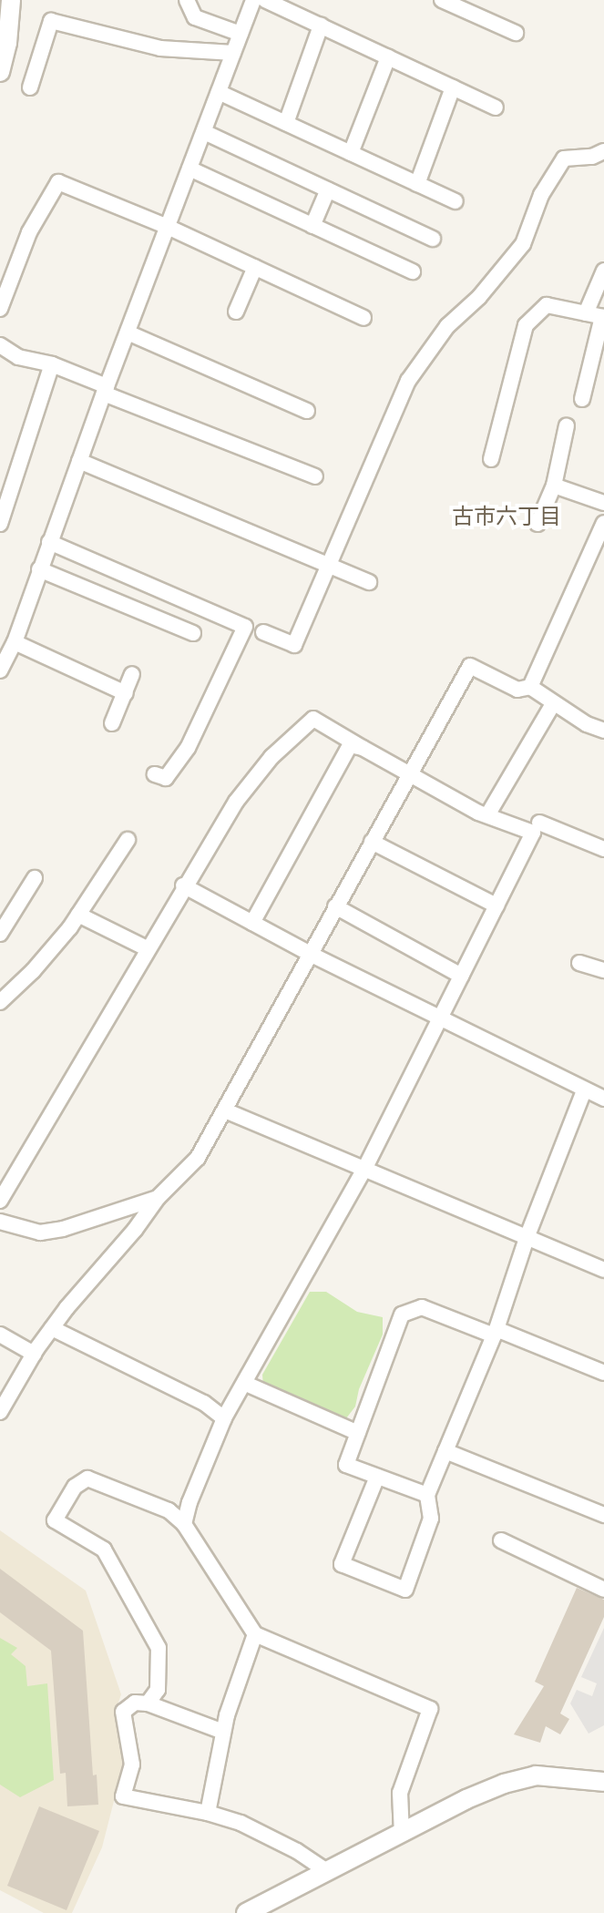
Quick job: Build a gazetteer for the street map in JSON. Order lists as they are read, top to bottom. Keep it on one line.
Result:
{"districts":["古市六丁目"]}
